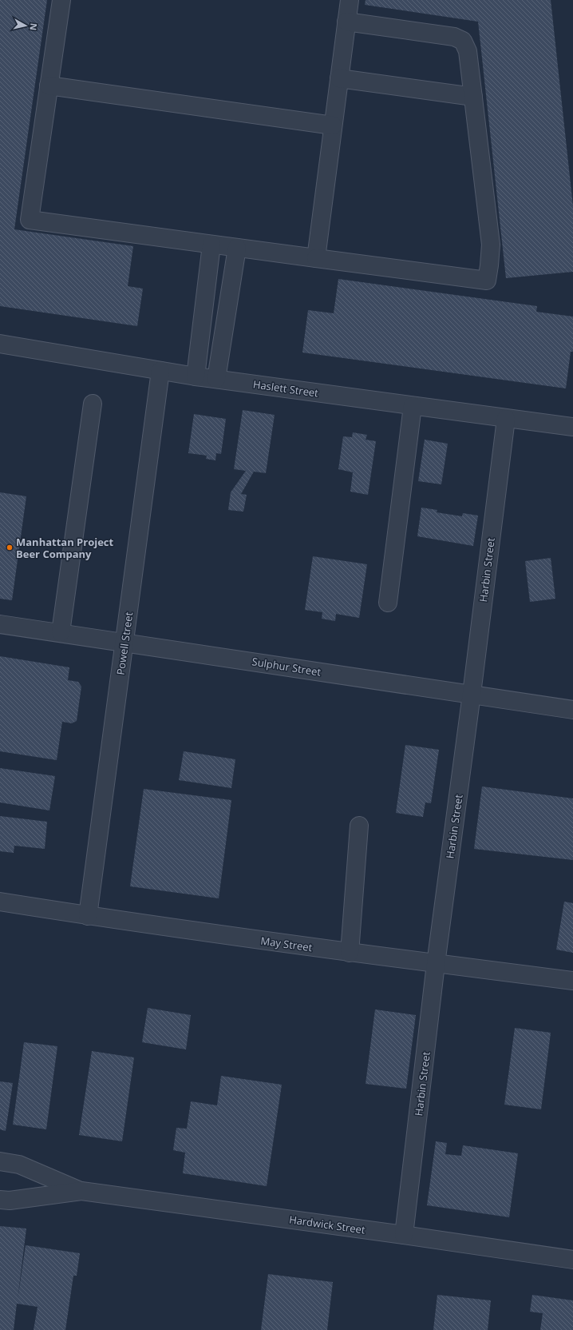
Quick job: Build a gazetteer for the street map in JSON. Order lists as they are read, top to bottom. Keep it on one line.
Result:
{"streets":{"street":["Haslett Street","Harbin Street","Powell Street","Sulphur Street","May Street","Hardwick Street"]},"crossings":[["Haslett Street","Harbin Street"],["Haslett Street","Powell Street"],["Harbin Street","Sulphur Street"],["Harbin Street","May Street"],["Harbin Street","Hardwick Street"],["Powell Street","Sulphur Street"],["Powell Street","May Street"]],"places":["Manhattan Project Beer Company"],"north":"right"}
